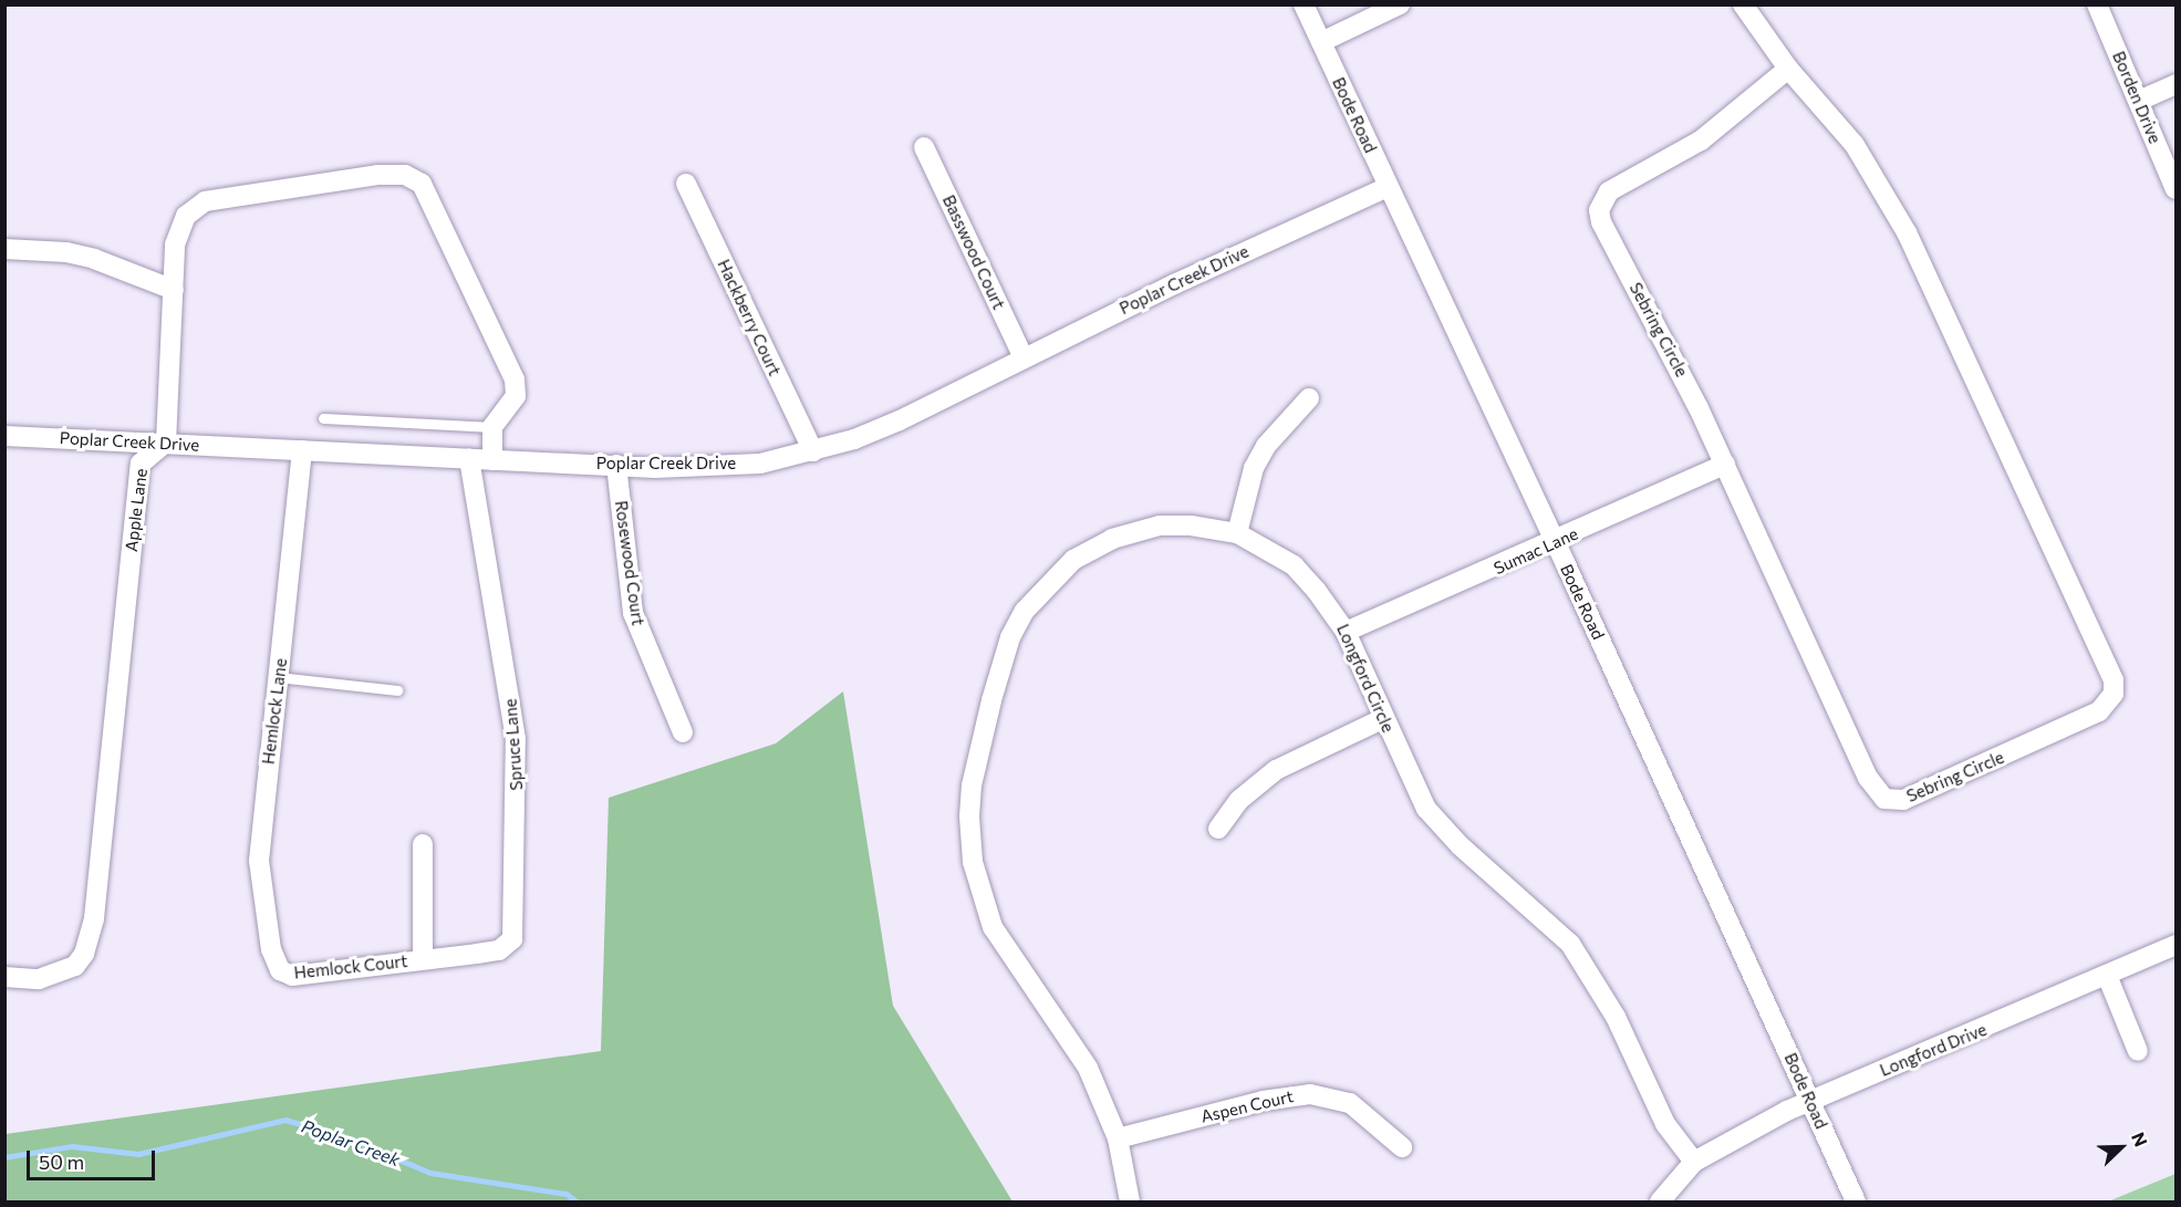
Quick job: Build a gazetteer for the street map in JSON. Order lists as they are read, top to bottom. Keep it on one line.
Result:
{"streets":{"street":["Borden Drive","Bode Road","Basswood Court","Poplar Creek Drive","Hackberry Court","Sebring Circle","Apple Lane","Sumac Lane","Rosewood Court","Longford Circle","Hemlock Lane","Spruce Lane","Hemlock Court","Longford Drive","Aspen Court"]},"crossings":[["Bode Road","Poplar Creek Drive"],["Bode Road","Sumac Lane"],["Bode Road","Longford Drive"],["Basswood Court","Poplar Creek Drive"],["Poplar Creek Drive","Hackberry Court"],["Poplar Creek Drive","Apple Lane"],["Poplar Creek Drive","Rosewood Court"],["Poplar Creek Drive","Hemlock Lane"],["Poplar Creek Drive","Spruce Lane"],["Sebring Circle","Sumac Lane"],["Sumac Lane","Longford Circle"],["Longford Circle","Longford Drive"],["Longford Circle","Aspen Court"],["Hemlock Lane","Hemlock Court"],["Spruce Lane","Hemlock Court"]],"water":["Poplar Creek"],"scale_bar":"50 m","north":"top right"}
